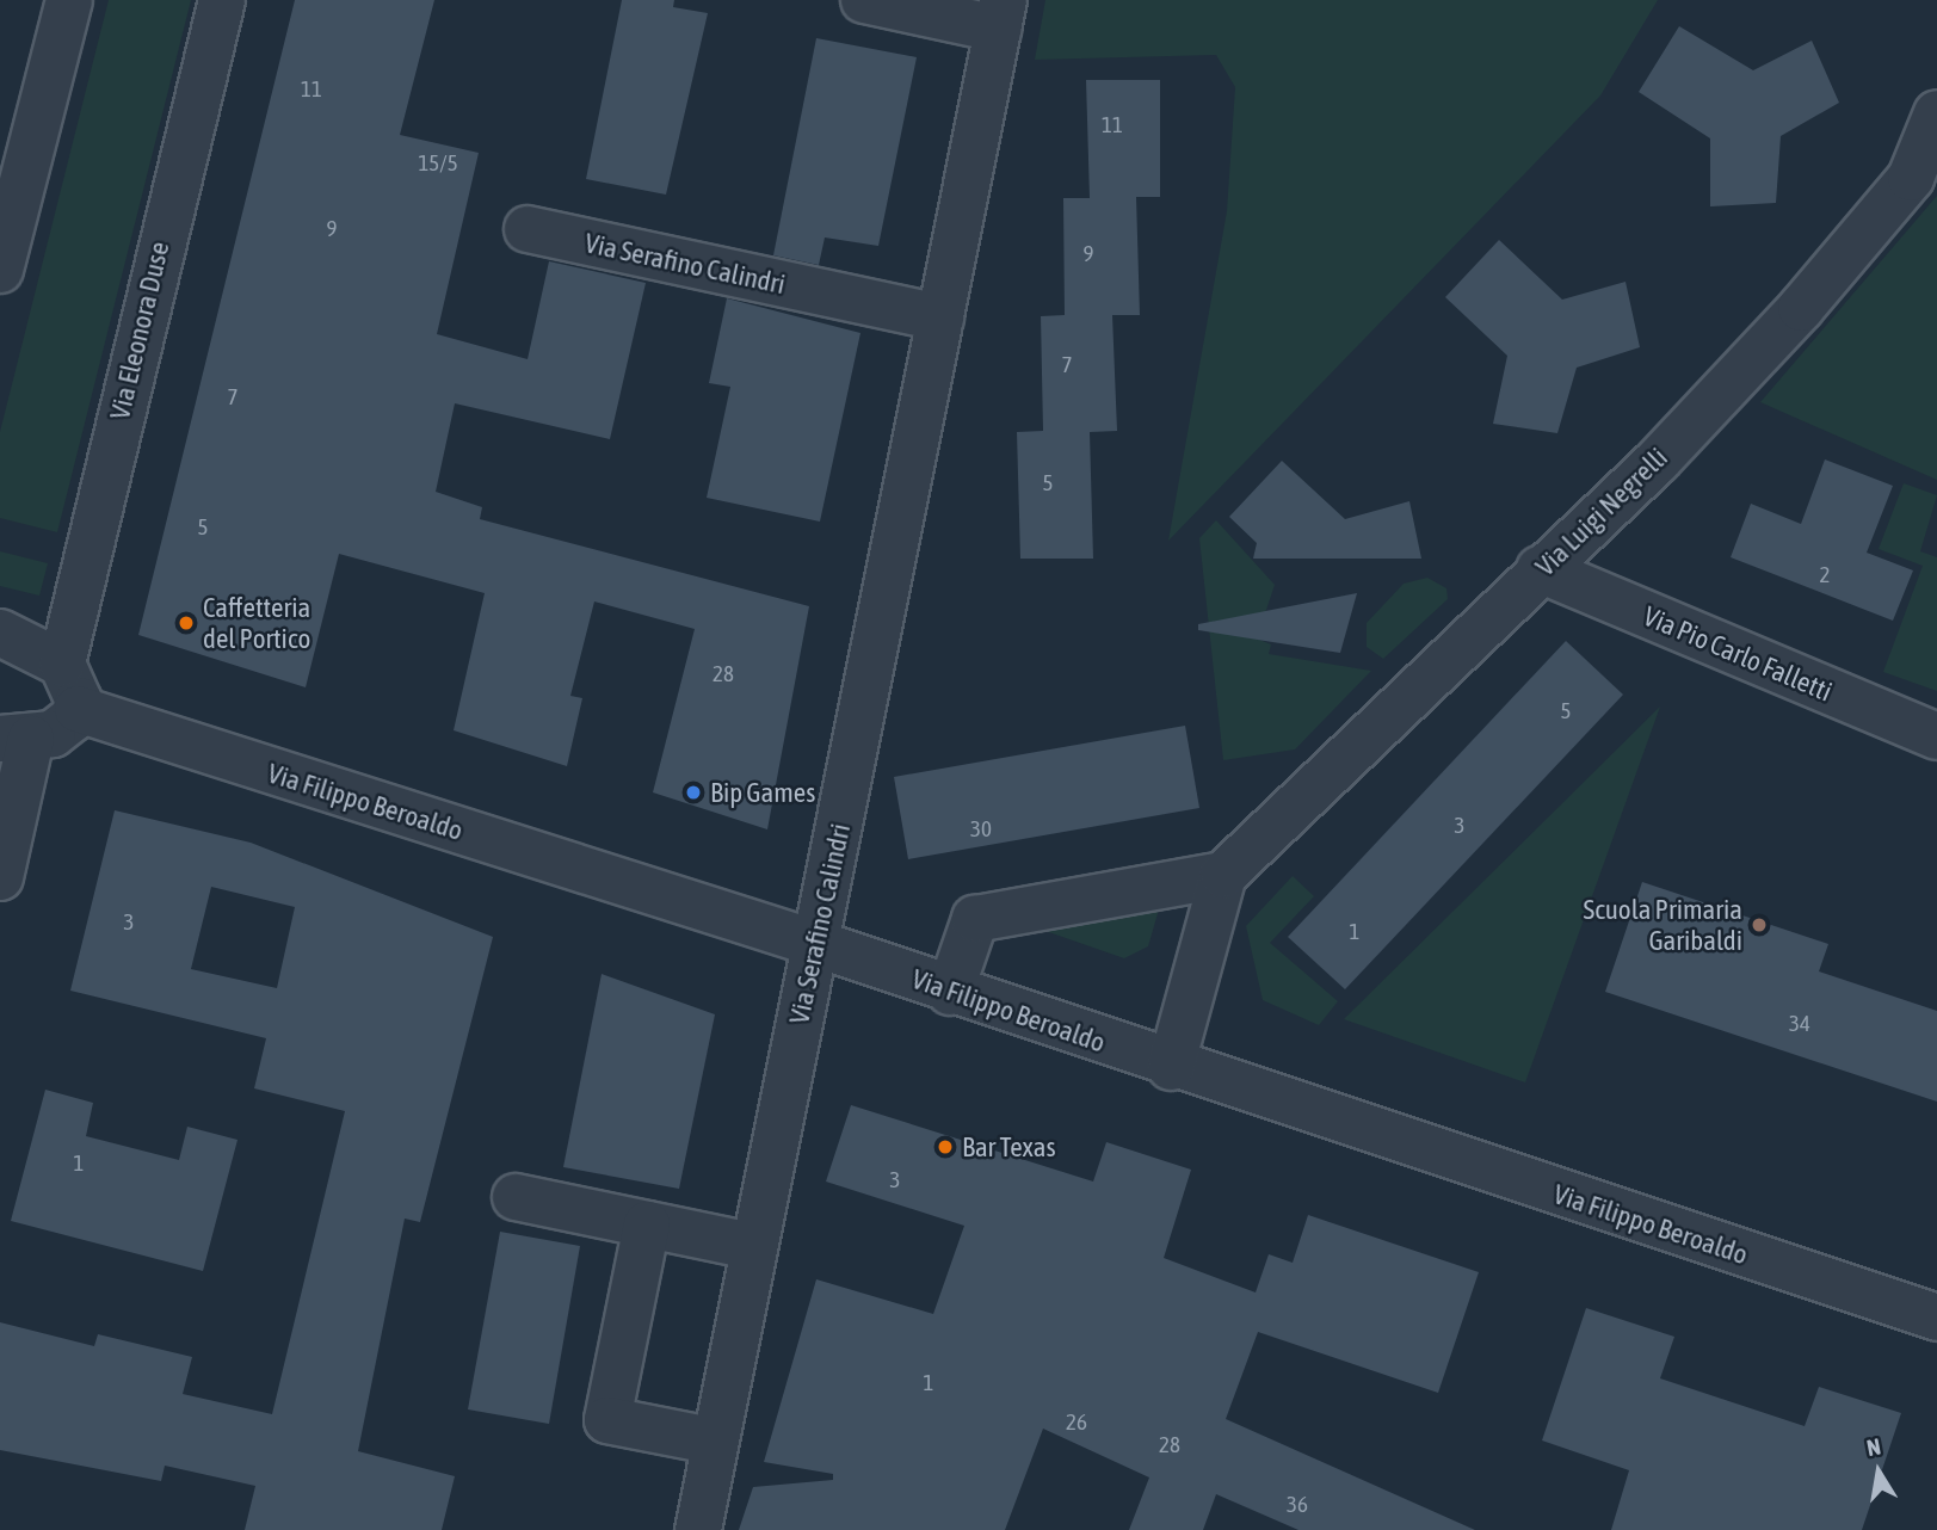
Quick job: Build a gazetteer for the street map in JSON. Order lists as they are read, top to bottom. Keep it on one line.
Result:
{"streets":{"street":["Via Serafino Calindri","Via Eleonora Duse","Via Luigi Negrelli","Via Pio Carlo Falletti","Via Filippo Beroaldo"]},"crossings":[["Via Serafino Calindri","Via Filippo Beroaldo"],["Via Luigi Negrelli","Via Pio Carlo Falletti"]],"places":["Caffetteria del Portico","Bip Games","Scuola Primaria Garibaldi","Bar Texas"],"house_numbers":["11","11","15/5","9","9","7","7","5","5","2","28","5","3","30","3","1","34","1","3","1","26","28","36"],"north":"top"}
